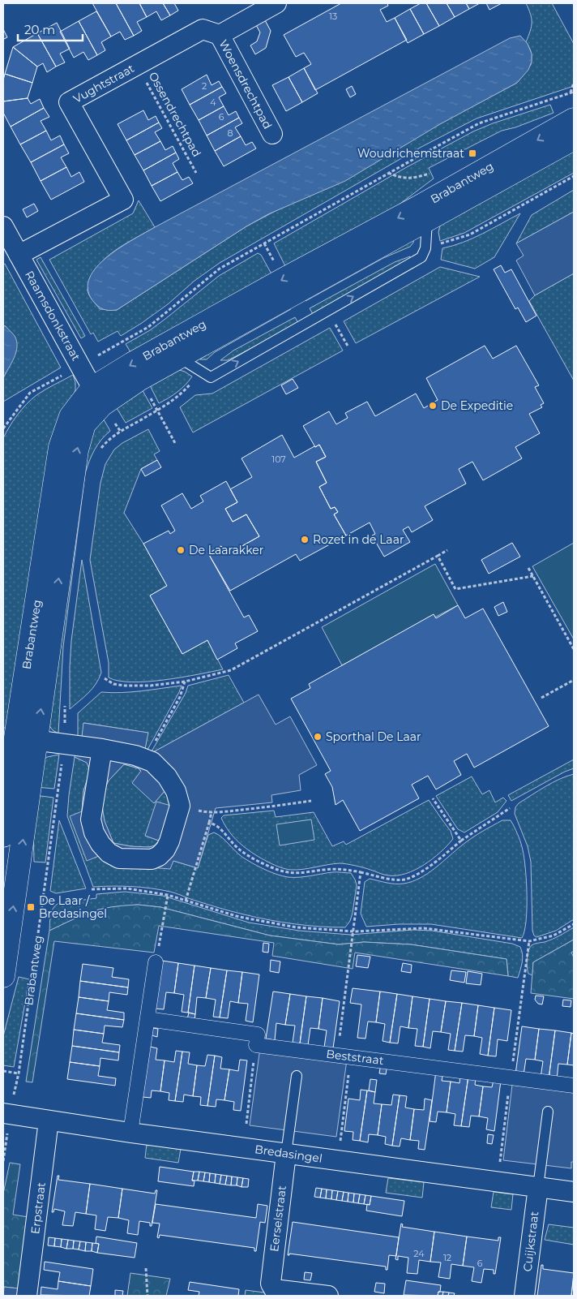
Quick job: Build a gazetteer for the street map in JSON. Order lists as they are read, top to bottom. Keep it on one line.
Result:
{"streets":{"street":["Vughtstraat","Woensdrechtpad","Brabantweg","Raamsdonkstraat","Beststraat","Bredasingel","Erpstraat","Eerselstraat","Cuijkstraat"],"path":["Ossendrechtpad"]},"crossings":[["Vughtstraat","Woensdrechtpad"],["Vughtstraat","Ossendrechtpad"],["Vughtstraat","Raamsdonkstraat"],["Brabantweg","Raamsdonkstraat"],["Bredasingel","Erpstraat"],["Bredasingel","Eerselstraat"],["Bredasingel","Cuijkstraat"]],"places":{"transit":["Woudrichemstraat","De Laar / Bredasingel"],"other":["De Expeditie","Rozet in de Laar","De Laarakker","Sporthal De Laar"]},"house_numbers":["13","2","4","6","8","107","24","12","6"],"scale_bar":"20 m"}
